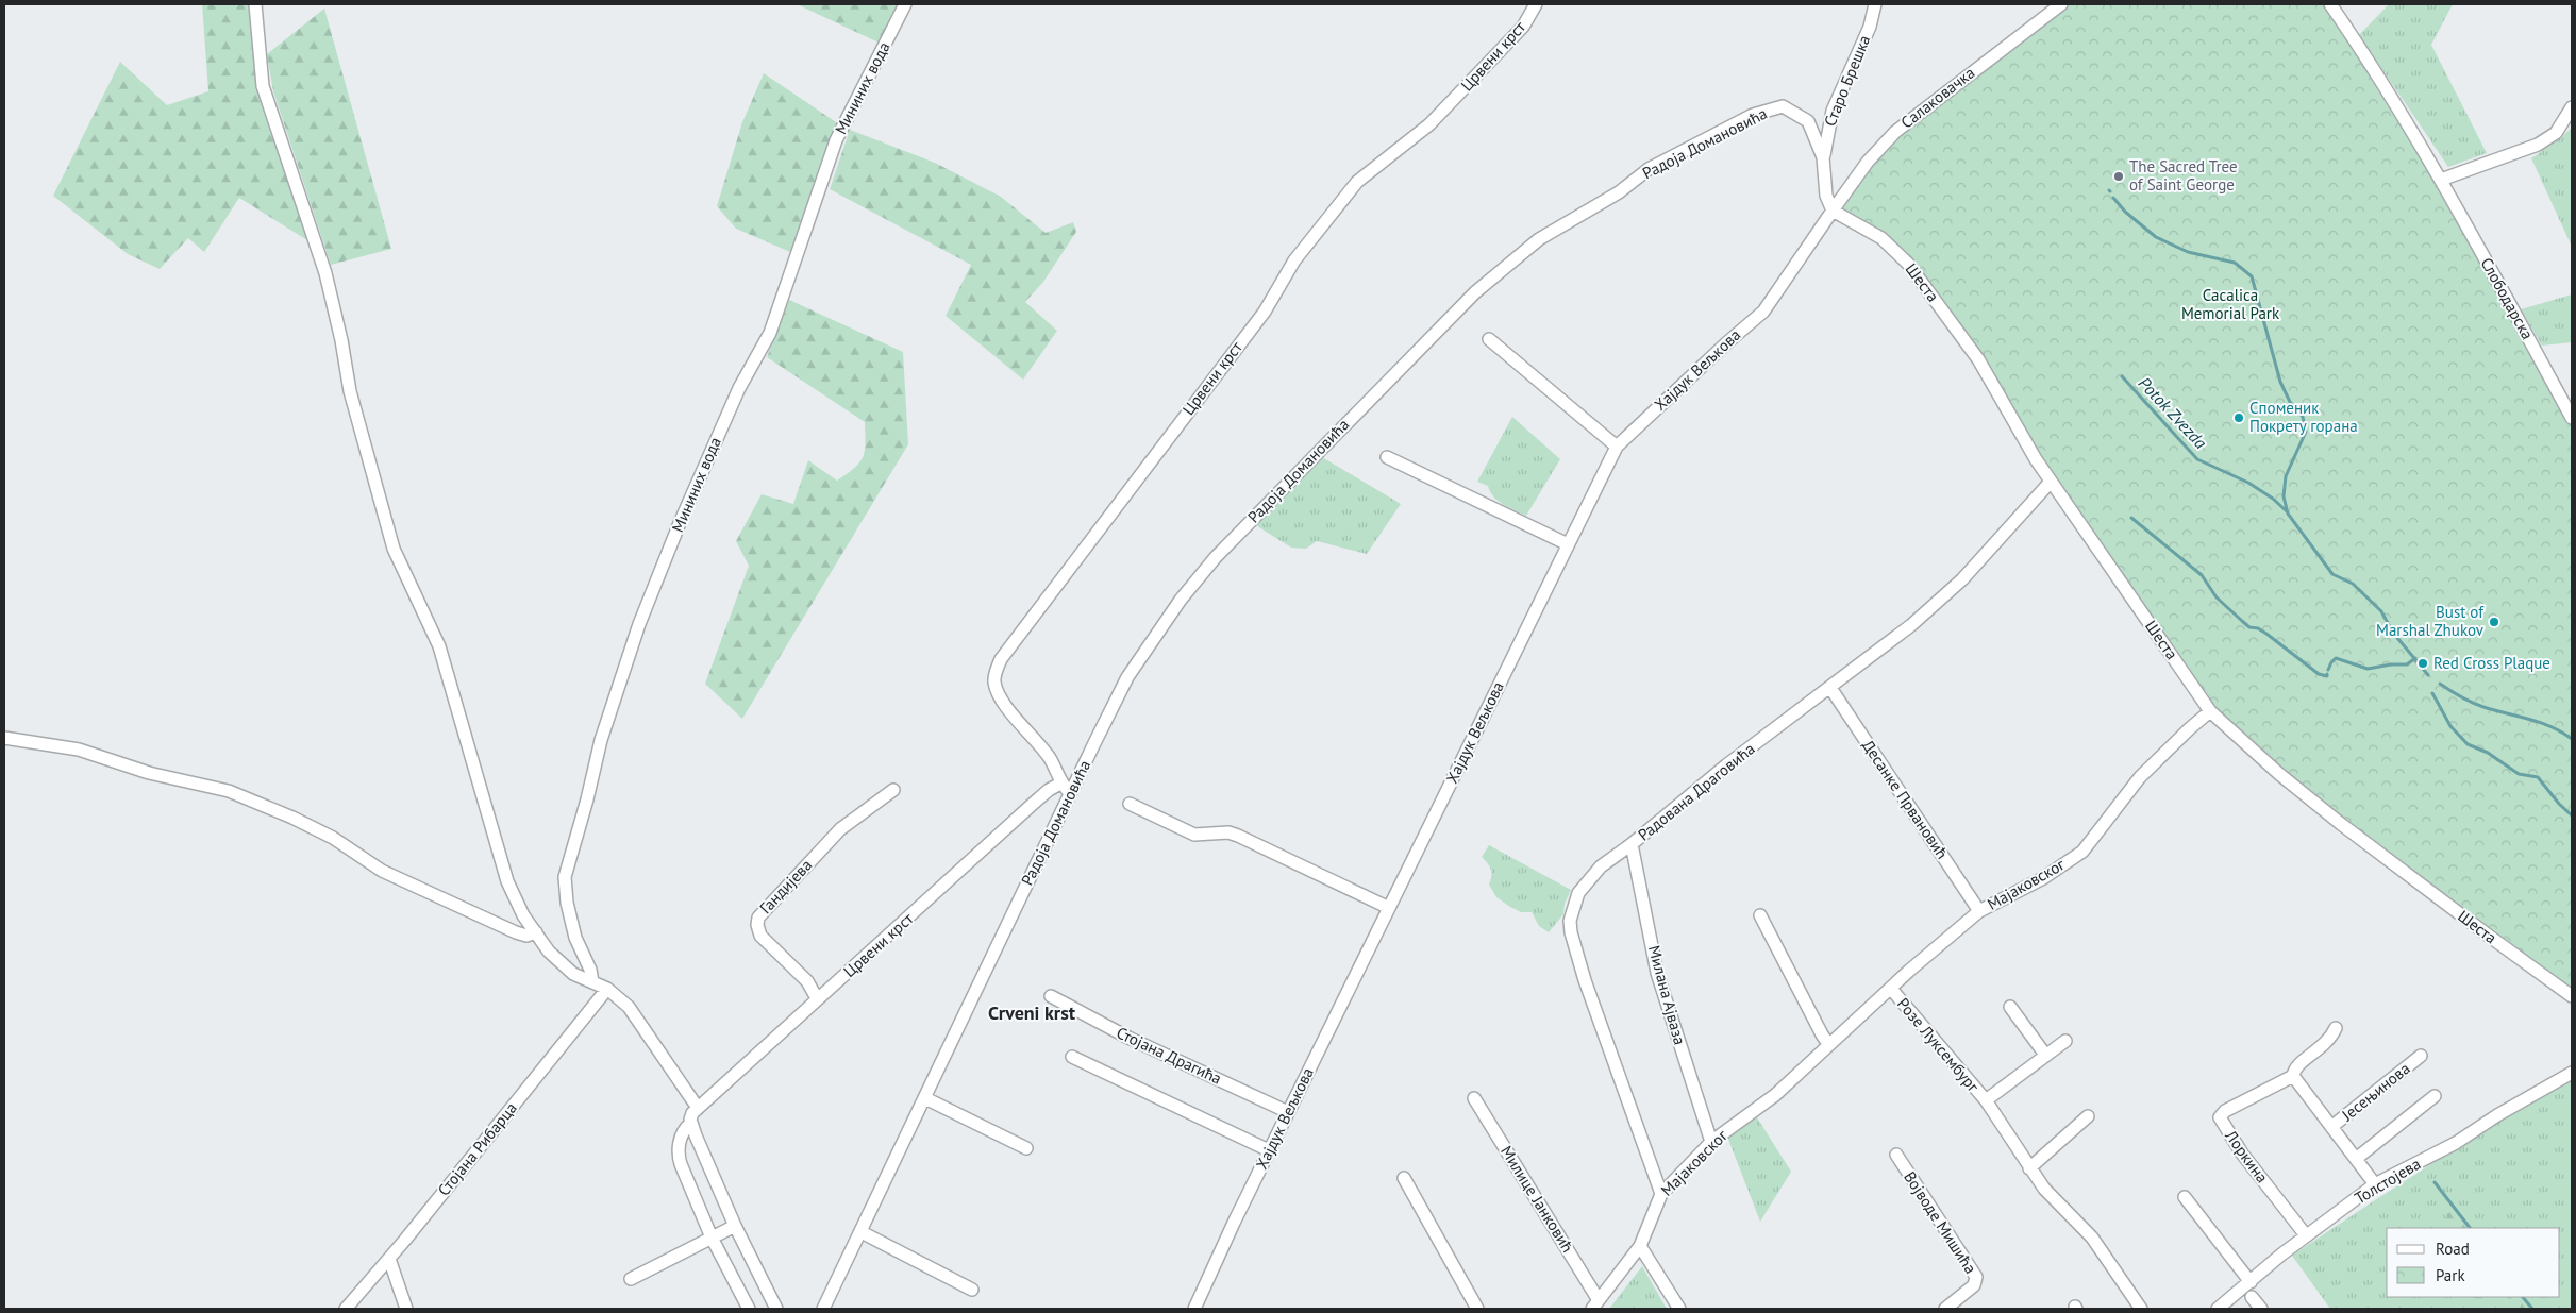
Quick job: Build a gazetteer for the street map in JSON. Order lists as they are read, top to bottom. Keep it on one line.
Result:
{"streets":{"street":["Црвени крст","Старо Брешка","Мининих вода","Салаковачка","Радоја Домановића","Шеста","Слободарска","Хајдук Вељкова","Радована Драговића","Десанке Првановић","Мајаковског","Гандијева","Милана Ајваза","Розе Луксембург","Стојана Драгића","Јесењинова","Стојана Рибарца","Лоркина","Толстојева","Милице Јанковић","Војводе Мишића"]},"crossings":[["Црвени крст","Радоја Домановића"],["Црвени крст","Гандијева"],["Старо Брешка","Радоја Домановића"],["Салаковачка","Радоја Домановића"],["Салаковачка","Шеста"],["Салаковачка","Хајдук Вељкова"],["Радоја Домановића","Шеста"],["Радоја Домановића","Хајдук Вељкова"],["Шеста","Хајдук Вељкова"],["Шеста","Радована Драговића"],["Шеста","Мајаковског"],["Хајдук Вељкова","Стојана Драгића"],["Радована Драговића","Десанке Првановић"],["Радована Драговића","Мајаковског"],["Радована Драговића","Милана Ајваза"],["Десанке Првановић","Мајаковског"],["Мајаковског","Милана Ајваза"],["Мајаковског","Розе Луксембург"],["Мајаковског","Милице Јанковић"],["Јесењинова","Лоркина"],["Јесењинова","Толстојева"],["Лоркина","Толстојева"]],"districts":["Crveni krst"],"water":["Potok Zvezda"],"parks":["Cacalica Memorial Park"],"places":["The Sacred Tree of Saint George","Споменик Покрету горана","Bust of Marshal Zhukov","Red Cross Plaque"],"legend":["Road","Park"]}
